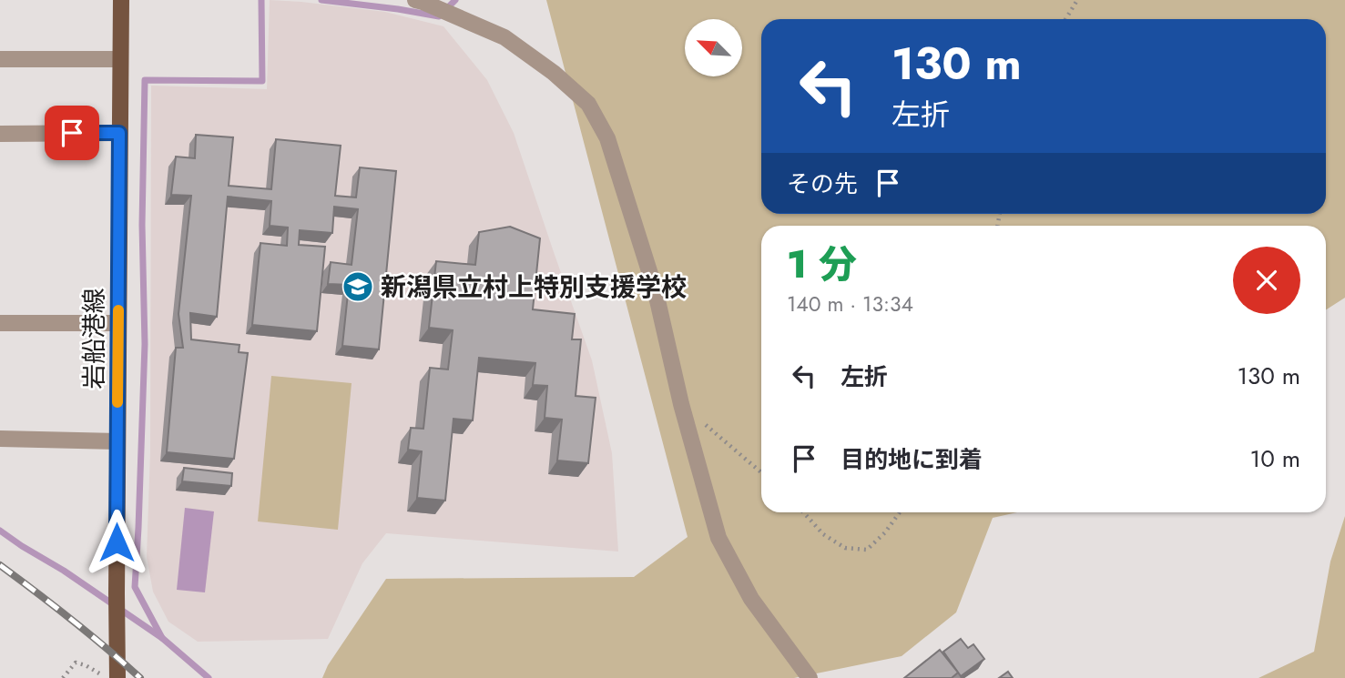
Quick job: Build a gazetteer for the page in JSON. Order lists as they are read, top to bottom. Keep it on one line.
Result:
{"streets":{"main road":["岩船港線"]},"places":{"school or university":["新潟県立村上特別支援学校"]},"north":"top left","page":{"turn":["130 m","左折"],"then":"その先","heading":["1 分","140 m · 13:34"],"list":[{"name":"左折","value":"130 m"},{"name":"目的地に到着","value":"10 m"}]}}
